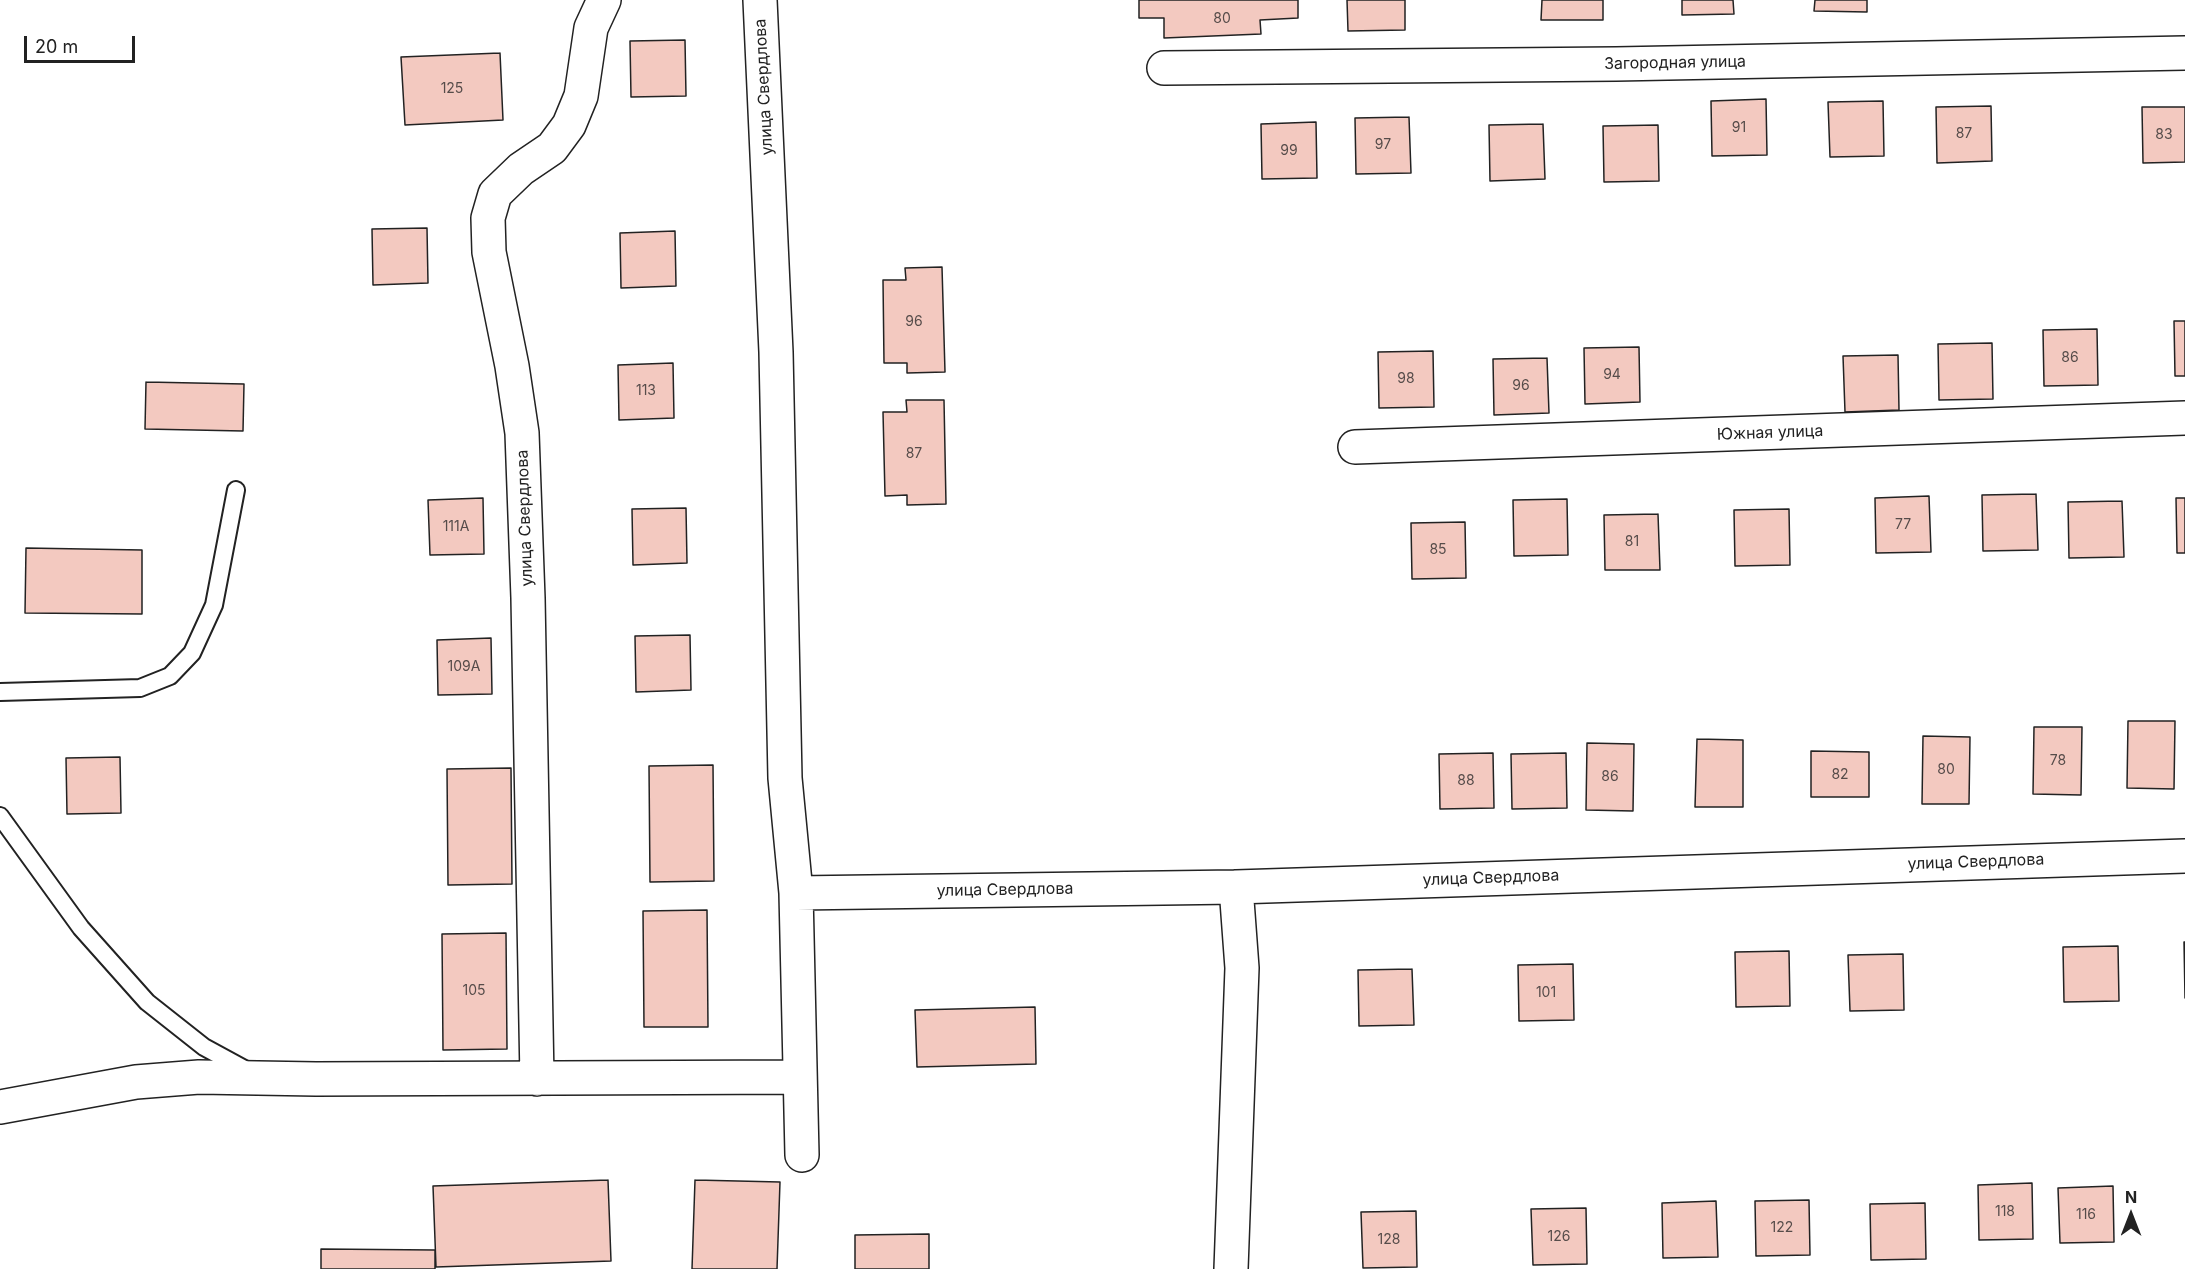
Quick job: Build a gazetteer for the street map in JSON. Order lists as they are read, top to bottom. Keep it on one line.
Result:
{"streets":{"street":["Загородная улица","улица Свердлова","Южная улица"]},"house_numbers":["80","125","91","87","83","97","99","96","86","94","98","96","113","87","77","111А","81","85","109А","78","80","82","86","88","105","101","118","116","122","126","128"],"scale_bar":"20 m","north":"top"}
